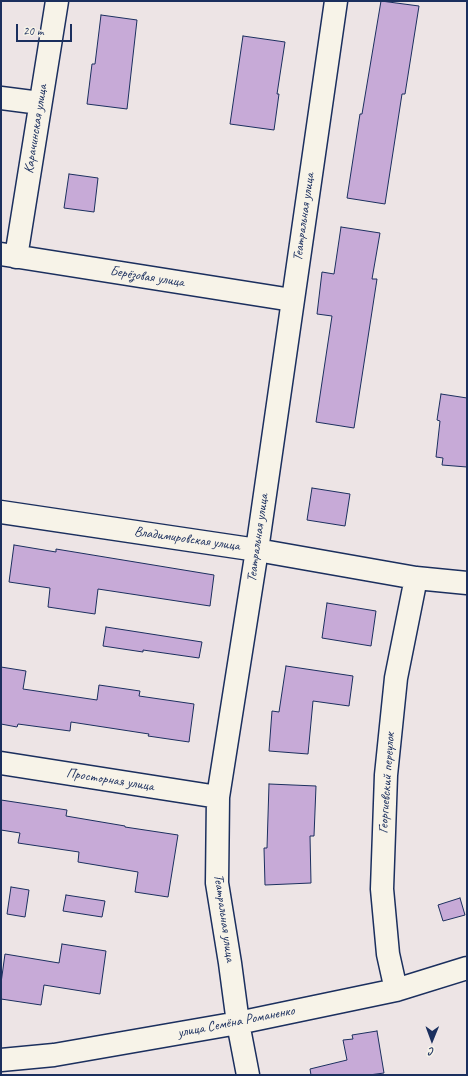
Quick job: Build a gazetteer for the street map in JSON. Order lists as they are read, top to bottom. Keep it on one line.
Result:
{"streets":{"street":["Карачинская улица","Театральная улица","Берёзовая улица","Владимировская улица","Просторная улица","Георгиевский переулок","улица Семёна Романенко"]},"crossings":[["Карачинская улица","Берёзовая улица"],["Театральная улица","Берёзовая улица"],["Театральная улица","Владимировская улица"],["Театральная улица","Просторная улица"],["Театральная улица","улица Семёна Романенко"],["Владимировская улица","Георгиевский переулок"],["Георгиевский переулок","улица Семёна Романенко"]],"scale_bar":"20 m","north":"bottom"}
